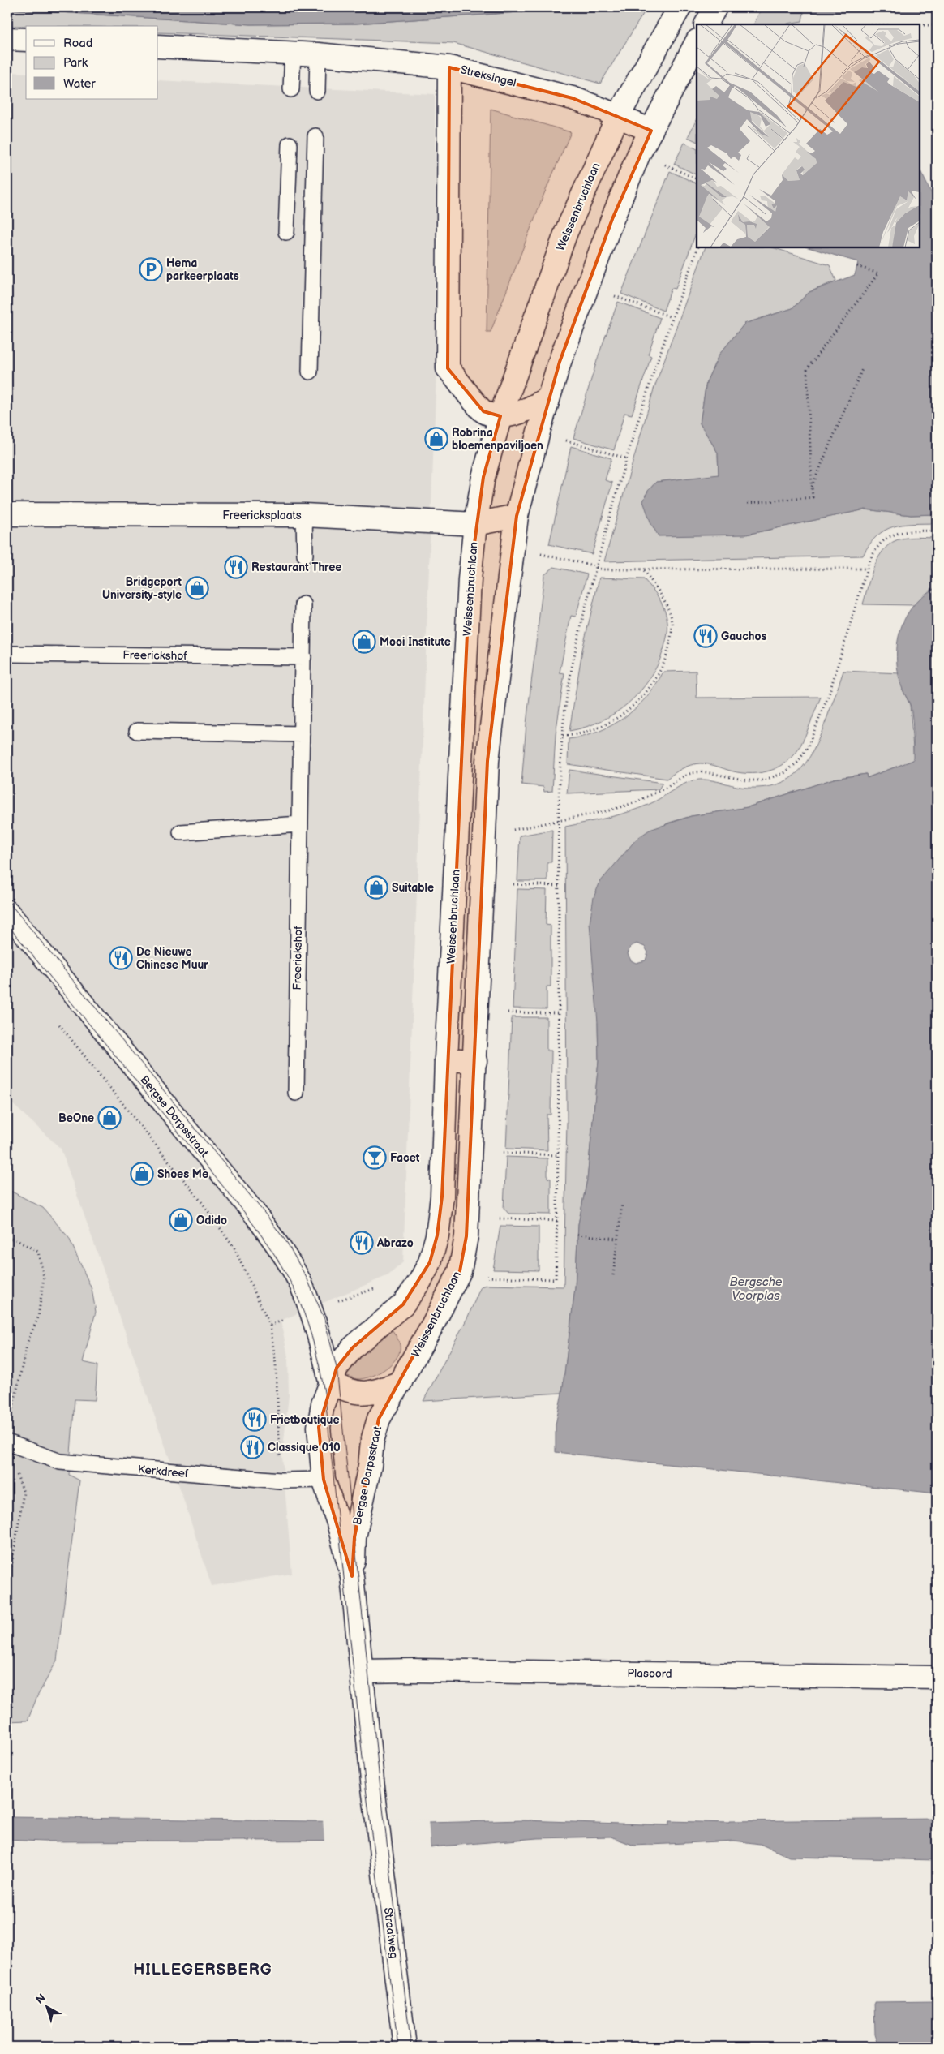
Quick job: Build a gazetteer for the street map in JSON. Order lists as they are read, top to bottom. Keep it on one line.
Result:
{"streets":{"street":["Streksingel","Weissenbruchlaan","Freericksplaats","Bergse Dorpsstraat","Plasoord","Straatweg"],"lane":["Freerickshof","Kerkdreef"]},"crossings":[["Streksingel","Weissenbruchlaan"],["Weissenbruchlaan","Freericksplaats"],["Weissenbruchlaan","Bergse Dorpsstraat"],["Bergse Dorpsstraat","Kerkdreef"],["Bergse Dorpsstraat","Plasoord"],["Bergse Dorpsstraat","Straatweg"]],"districts":["HILLEGERSBERG"],"water":["Bergsche Voorplas"],"places":{"parking":["Hema parkeerplaats"],"shop":["Robrina bloemenpaviljoen","Bridgeport University-style","Mooi Institute","Suitable","BeOne","Shoes Me","Odido"],"restaurant":["Restaurant Three","Gauchos","De Nieuwe Chinese Muur","Abrazo","Frietboutique","Classique 010"],"bar":["Facet"]},"legend":["Road","Park","Water"],"north":"top left"}
